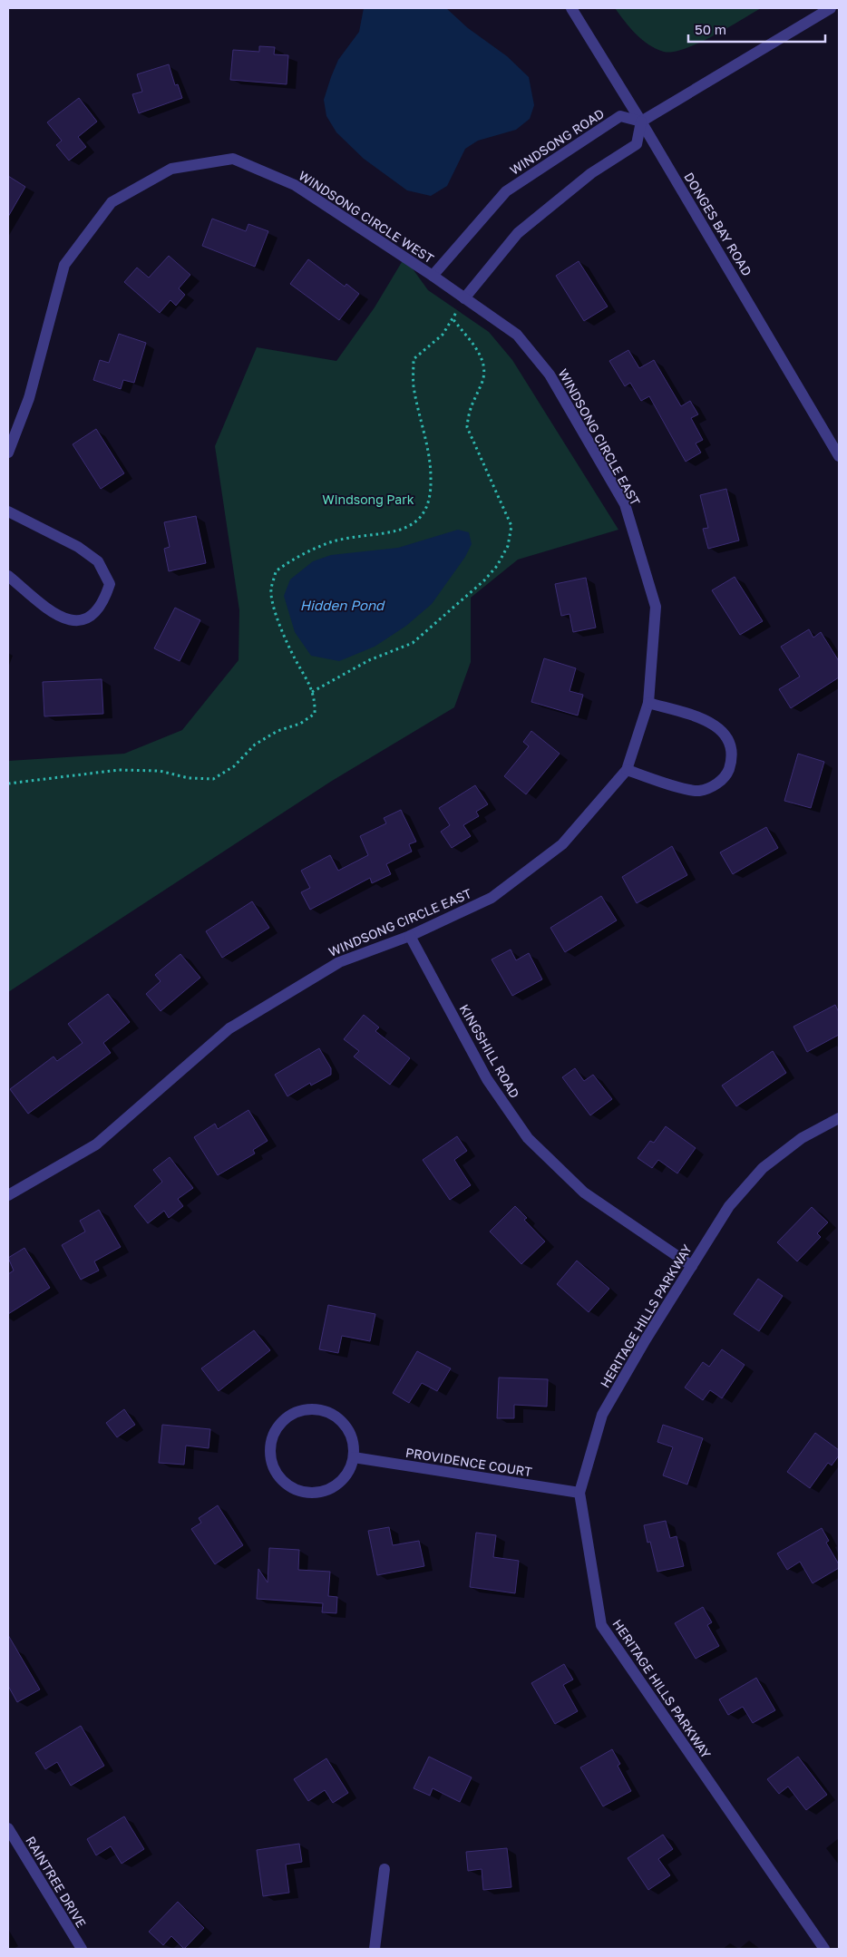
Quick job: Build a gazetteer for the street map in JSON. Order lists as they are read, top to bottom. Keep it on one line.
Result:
{"streets":{"street":["WINDSONG ROAD","WINDSONG CIRCLE WEST","DONGES BAY ROAD","WINDSONG CIRCLE EAST","KINGSHILL ROAD","HERITAGE HILLS PARKWAY","PROVIDENCE COURT","RAINTREE DRIVE"]},"crossings":[["WINDSONG ROAD","WINDSONG CIRCLE WEST"],["WINDSONG ROAD","DONGES BAY ROAD"],["WINDSONG ROAD","WINDSONG CIRCLE EAST"],["WINDSONG CIRCLE WEST","WINDSONG CIRCLE EAST"],["WINDSONG CIRCLE EAST","KINGSHILL ROAD"],["KINGSHILL ROAD","HERITAGE HILLS PARKWAY"],["HERITAGE HILLS PARKWAY","PROVIDENCE COURT"]],"water":["Hidden Pond"],"parks":["Windsong Park"],"scale_bar":"50 m"}
